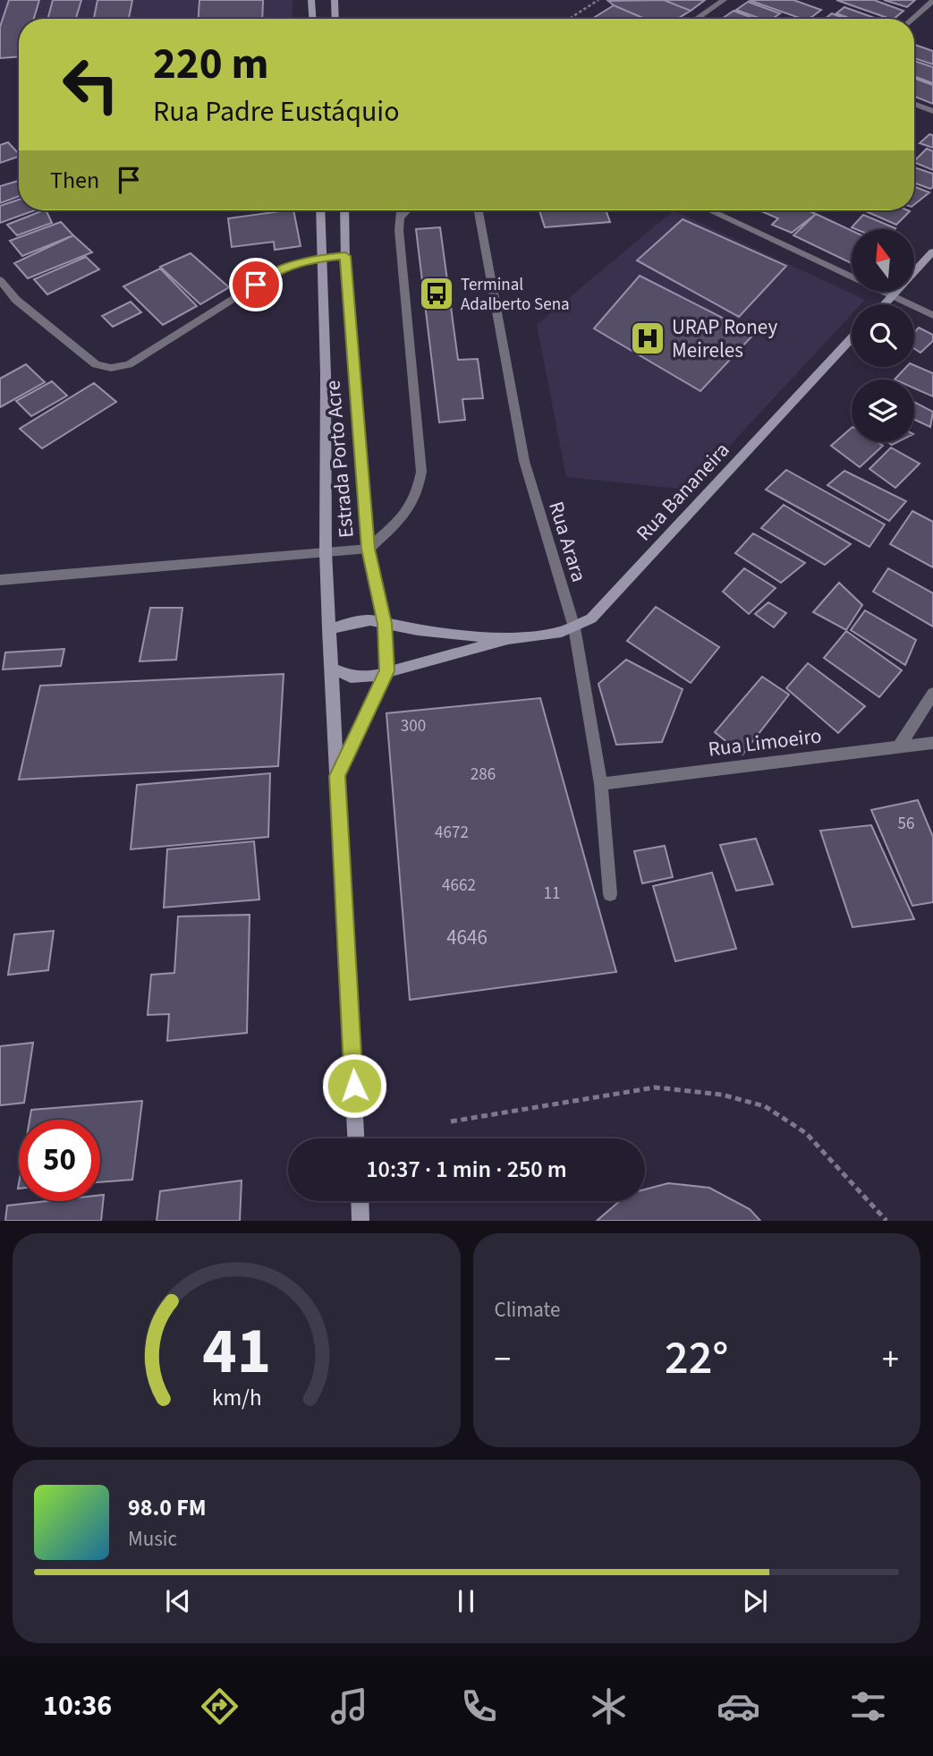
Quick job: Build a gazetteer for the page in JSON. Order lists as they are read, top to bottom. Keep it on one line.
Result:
{"streets":{"main road":["Estrada Porto Acre","Rua Bananeira"],"street":["Rua Arara","Rua Limoeiro"]},"crossings":[["Estrada Porto Acre","Rua Bananeira"],["Rua Bananeira","Rua Arara"],["Rua Arara","Rua Limoeiro"]],"places":{"bus stop":["Terminal Adalberto Sena"],"hospital":["URAP Roney Meireles"]},"house_numbers":["300","286","56","4672","4662","11","4646"],"north":"top","page":{"turn":["220 m","Rua Padre Eustáquio"],"then":"Then","limit":"50","trip":"10:37 · 1 min · 250 m","tile":"Climate","heat":["−","22°","+"],"song":["98.0 FM","Music"],"tabs":"10:36","gauge":["41","km/h"]}}
